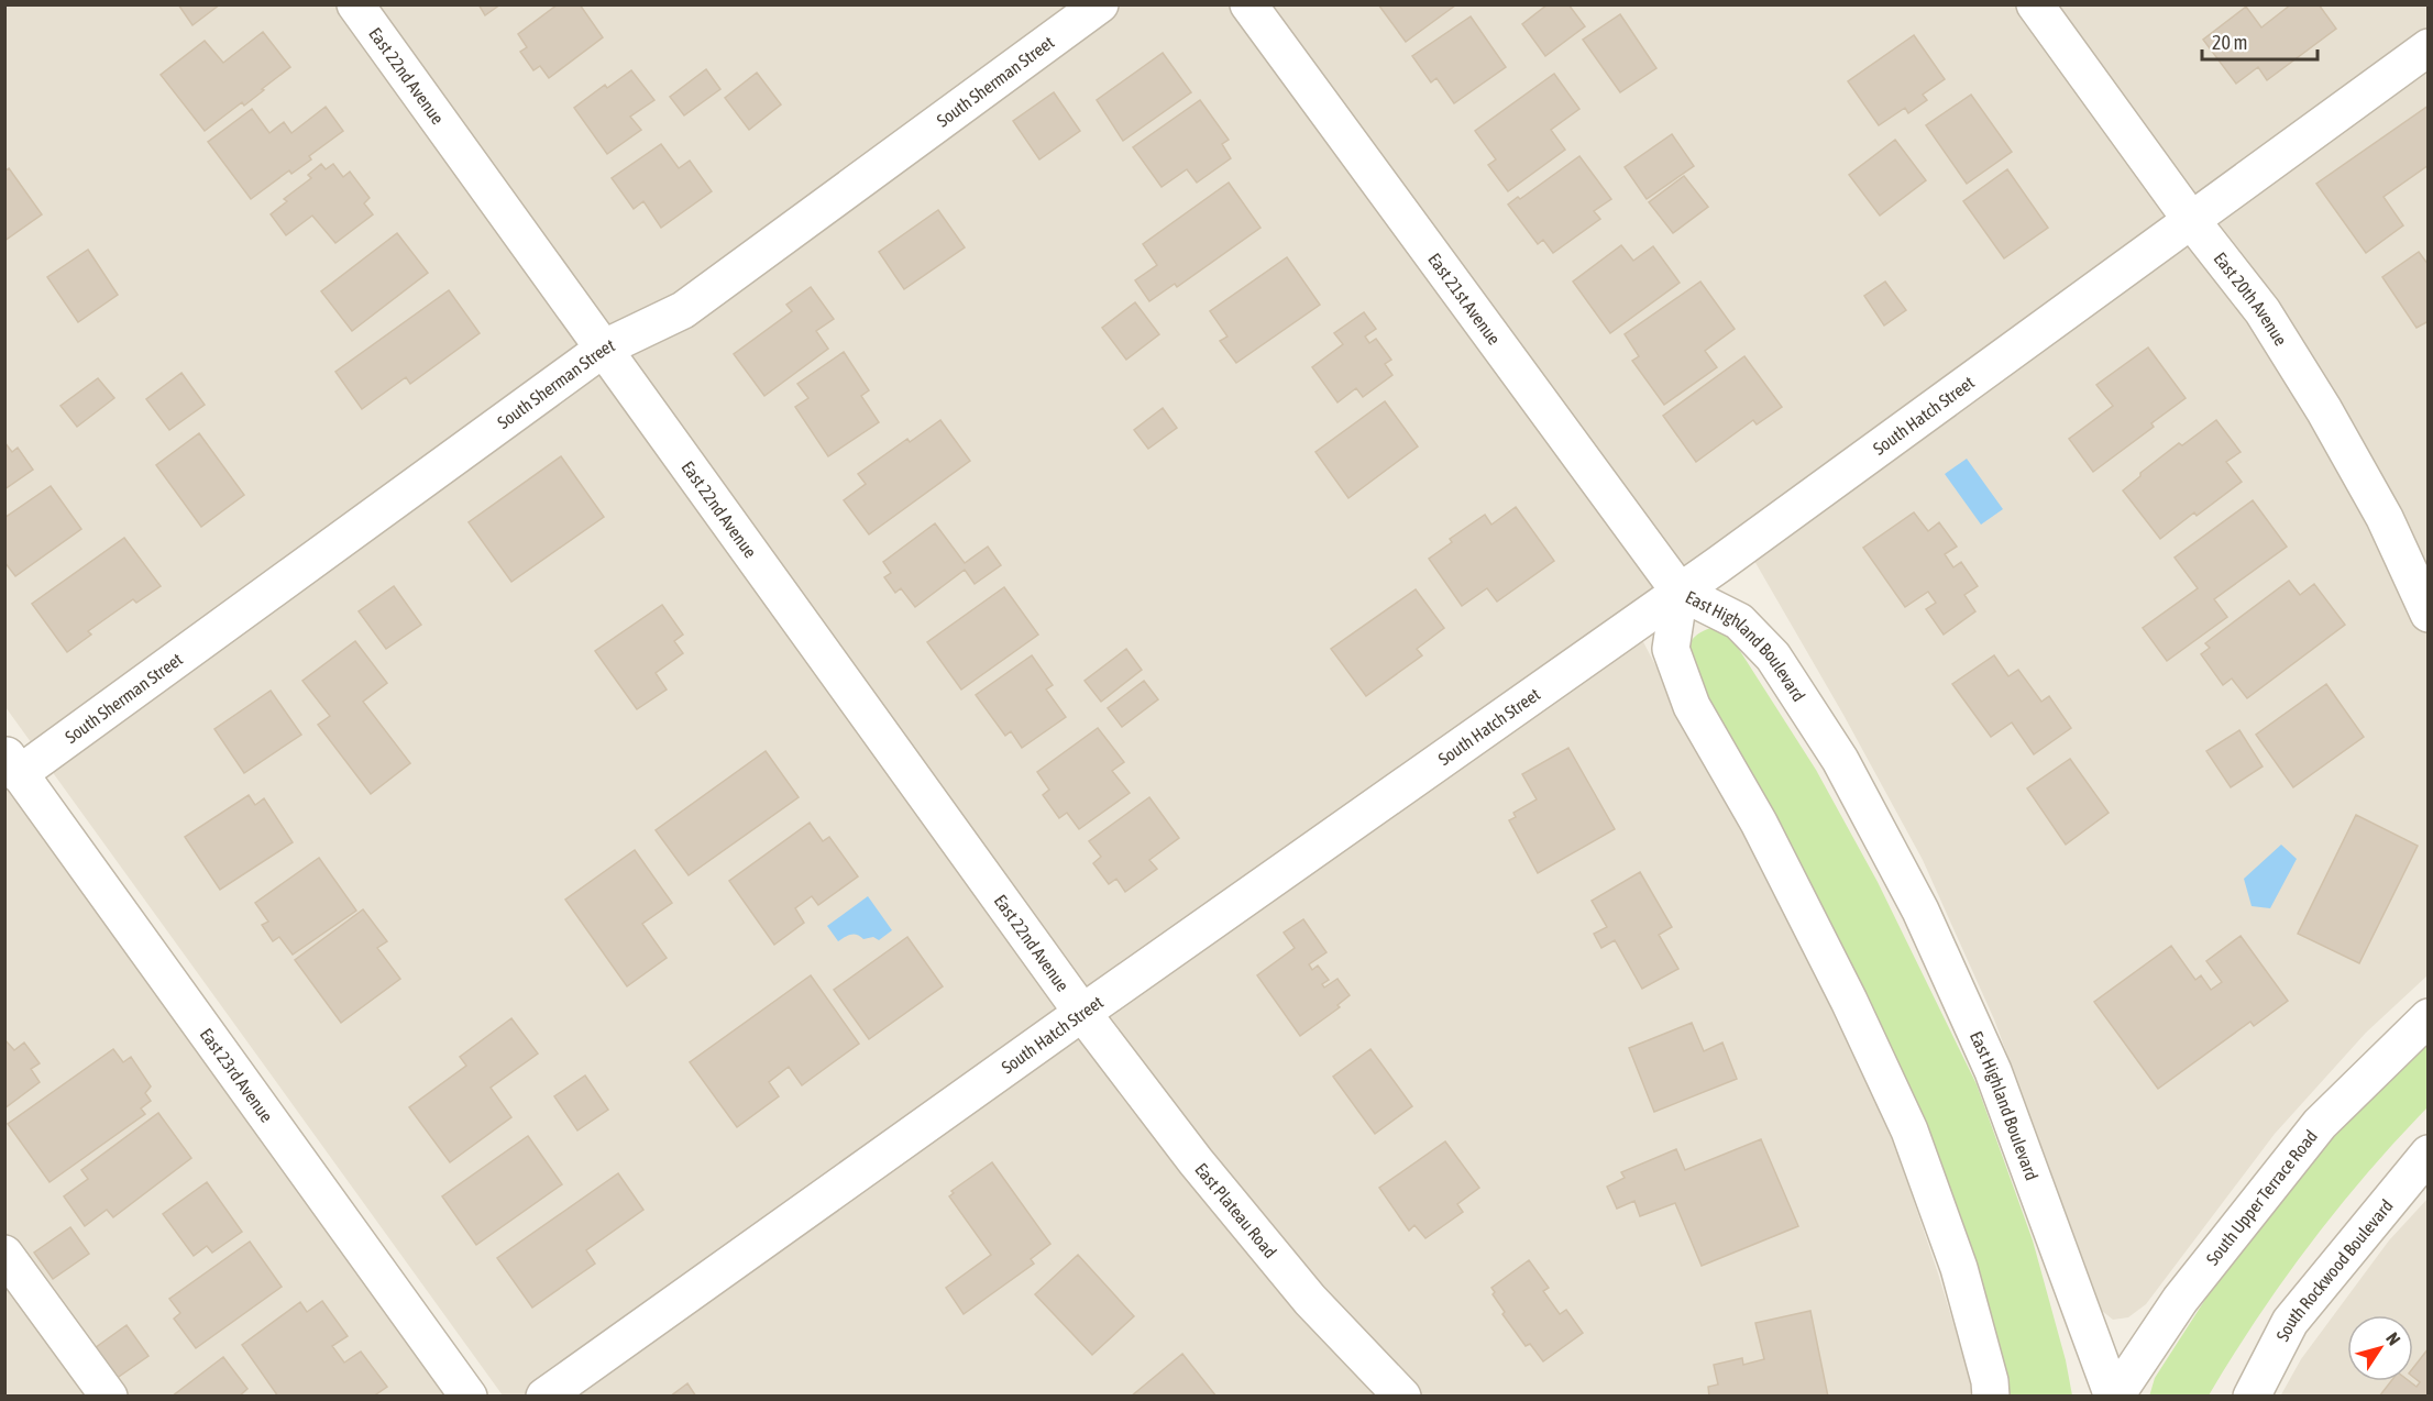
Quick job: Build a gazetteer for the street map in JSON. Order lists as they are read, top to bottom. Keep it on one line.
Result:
{"streets":{"street":["East 22nd Avenue","South Sherman Street","East 21st Avenue","East 20th Avenue","South Hatch Street","East Highland Boulevard","East 23rd Avenue","South Upper Terrace Road","East Plateau Road","South Rockwood Boulevard"]},"crossings":[["East 22nd Avenue","South Sherman Street"],["East 22nd Avenue","South Hatch Street"],["East 22nd Avenue","East Plateau Road"],["South Sherman Street","East 23rd Avenue"],["East 21st Avenue","South Hatch Street"],["East 21st Avenue","East Highland Boulevard"],["East 20th Avenue","South Hatch Street"],["South Hatch Street","East Highland Boulevard"],["South Hatch Street","East Plateau Road"],["East Highland Boulevard","South Upper Terrace Road"]],"scale_bar":"20 m","north":"top right"}
